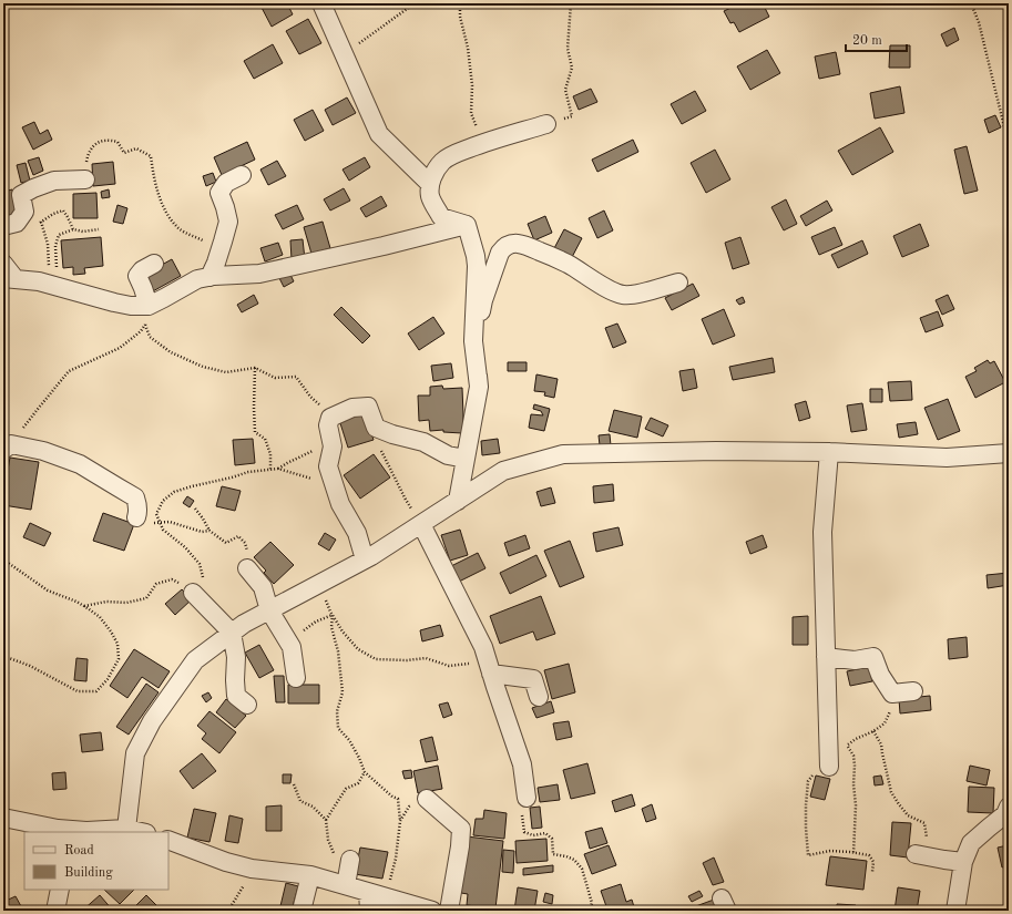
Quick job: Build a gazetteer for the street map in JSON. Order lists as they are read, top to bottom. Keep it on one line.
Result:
{"legend":["Road","Building"],"scale_bar":"20 m"}
